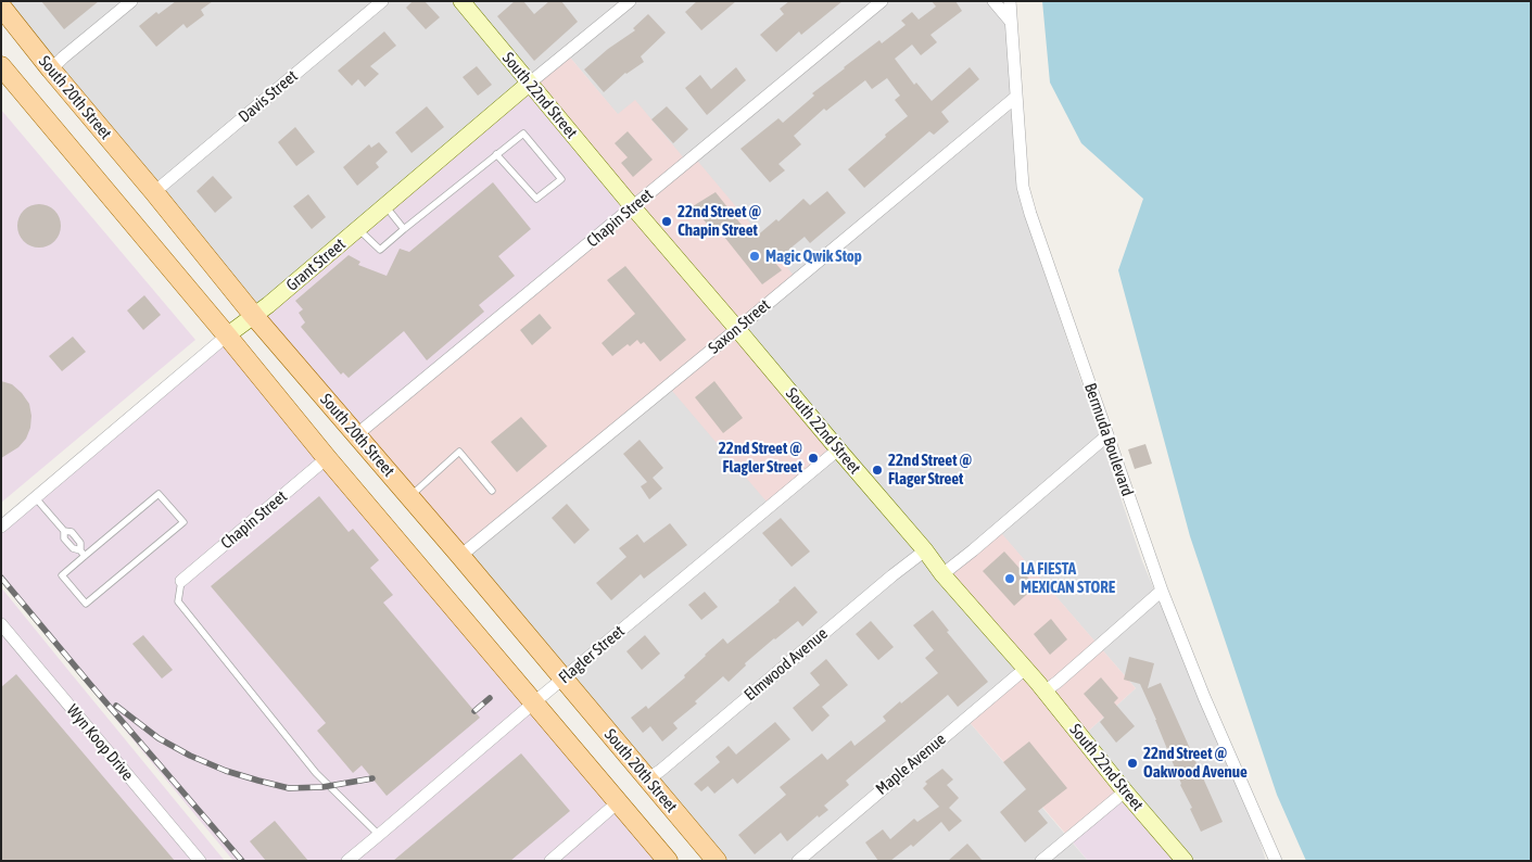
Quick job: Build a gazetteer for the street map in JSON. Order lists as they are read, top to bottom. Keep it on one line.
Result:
{"streets":{"main road":["South 20th Street"],"street":["South 22nd Street","Davis Street","Chapin Street","Grant Street","Saxon Street","Bermuda Boulevard","Flagler Street","Elmwood Avenue","Wyn Koop Drive","Maple Avenue"]},"crossings":[["South 22nd Street","Chapin Street"],["South 22nd Street","Grant Street"],["South 22nd Street","Saxon Street"],["South 22nd Street","Flagler Street"],["South 22nd Street","Elmwood Avenue"],["South 22nd Street","Maple Avenue"],["Davis Street","South 20th Street"],["South 20th Street","Chapin Street"],["South 20th Street","Grant Street"],["South 20th Street","Saxon Street"],["South 20th Street","Flagler Street"],["South 20th Street","Elmwood Avenue"],["Saxon Street","Bermuda Boulevard"]],"places":["22nd Street @ Chapin Street","Magic Qwik Stop","22nd Street @ Flagler Street","22nd Street @ Flager Street","LA FIESTA MEXICAN STORE","22nd Street @ Oakwood Avenue"]}
